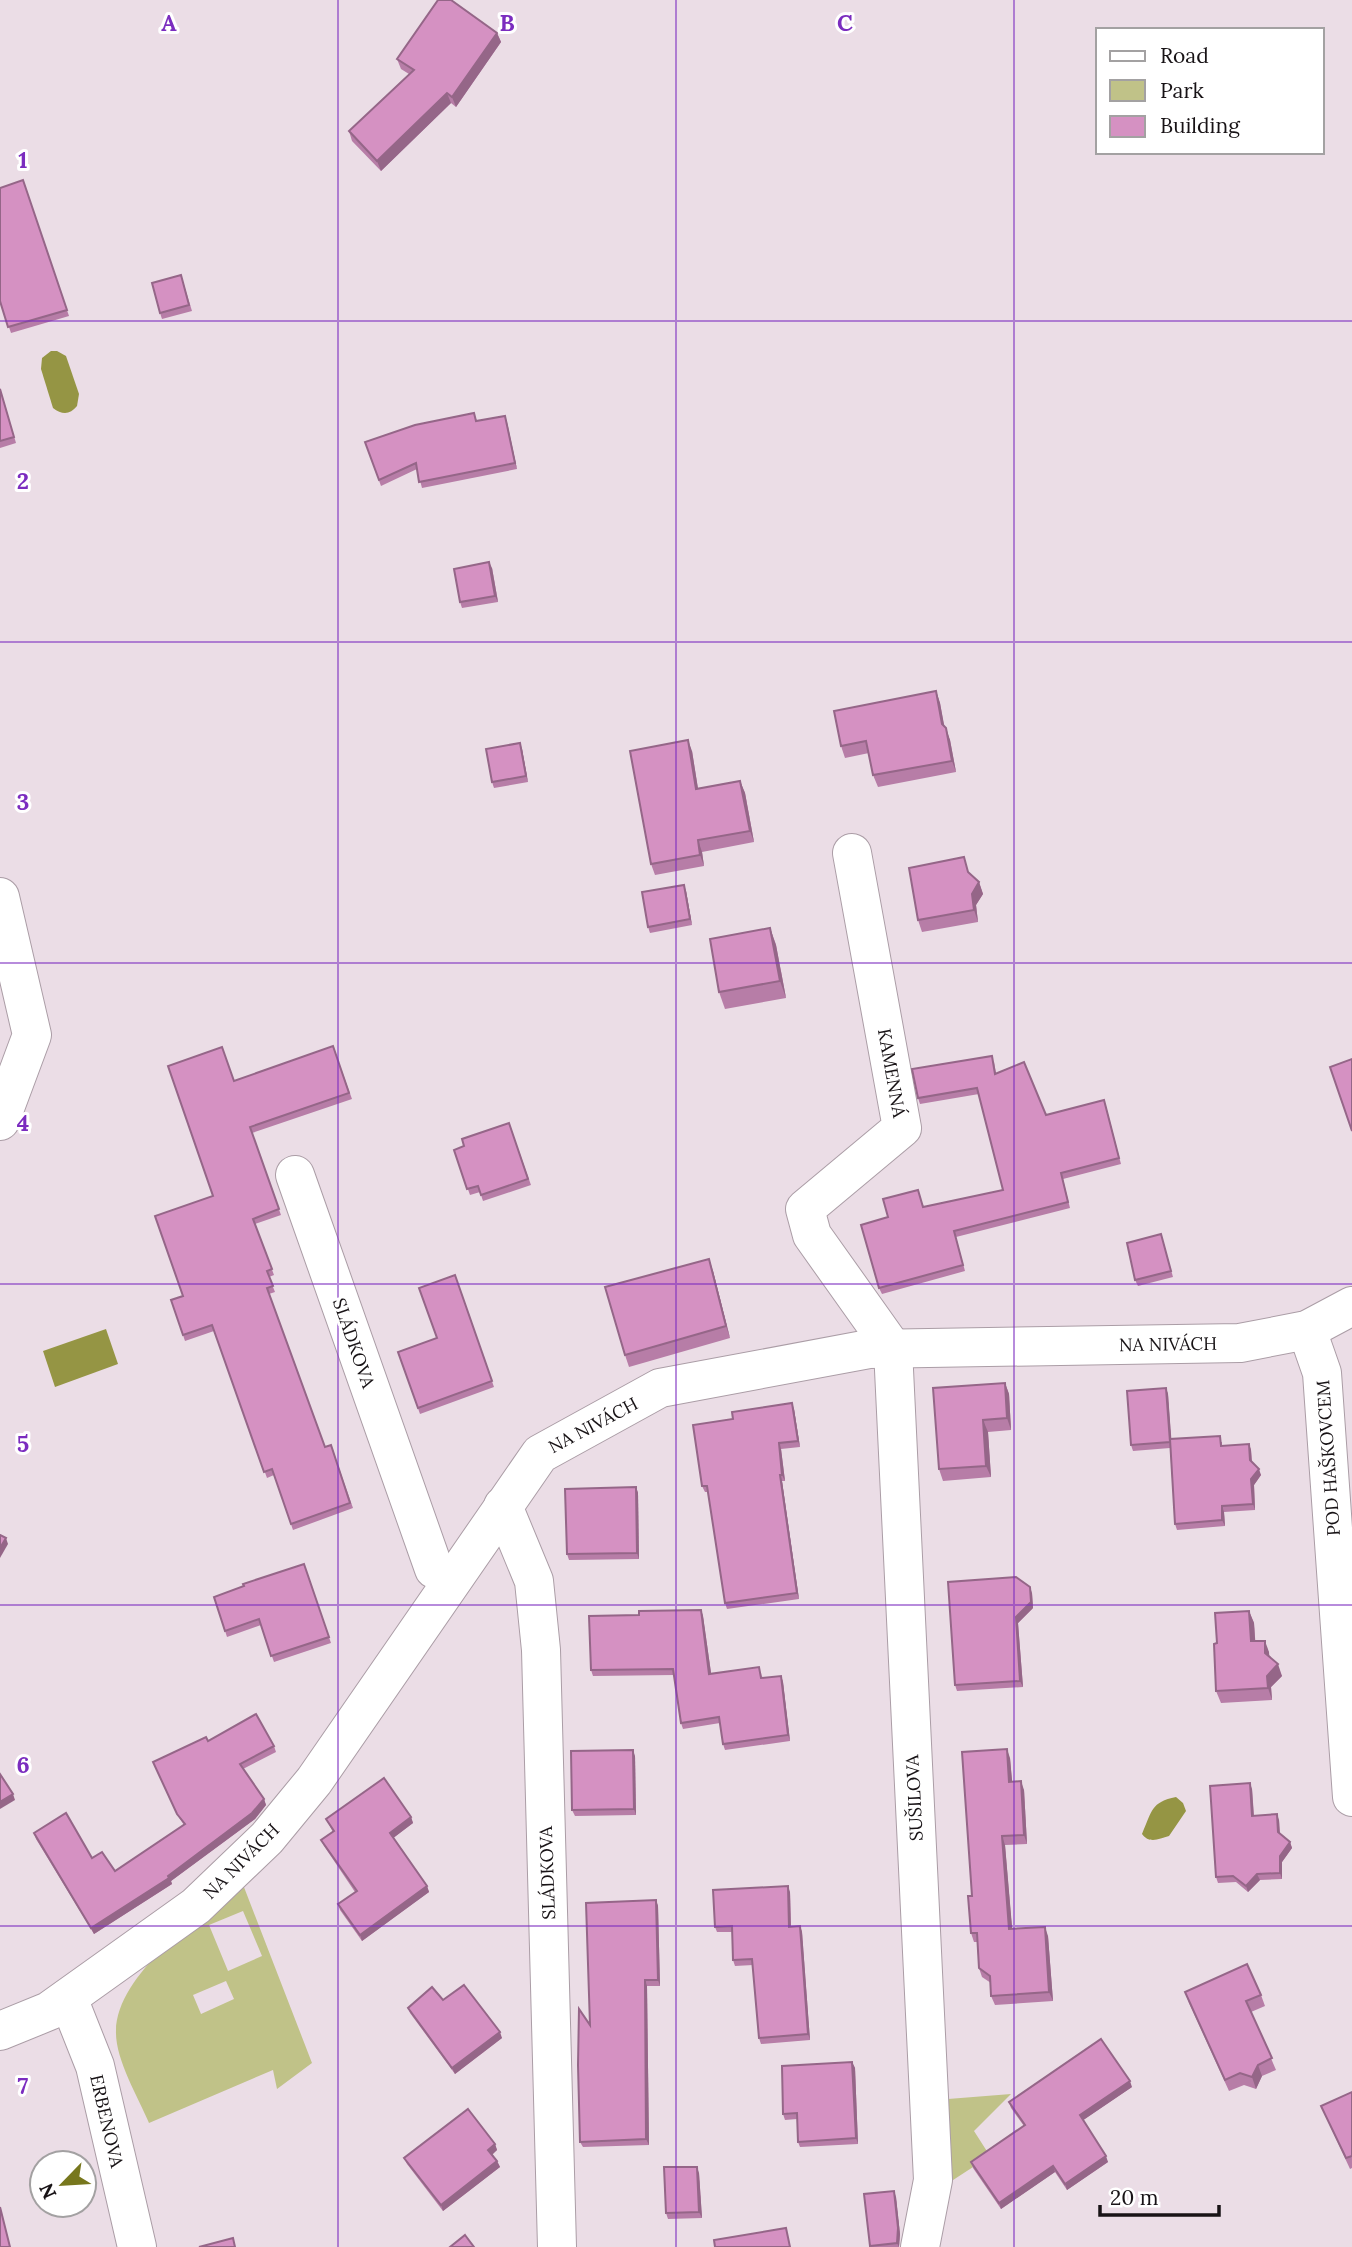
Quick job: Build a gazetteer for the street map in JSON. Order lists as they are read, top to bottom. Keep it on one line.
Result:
{"streets":{"street":["KAMENNÁ","SLÁDKOVA","NA NIVÁCH","POD HAŠKOVCEM","SUŠILOVA","ERBENOVA"]},"crossings":[["KAMENNÁ","NA NIVÁCH"],["KAMENNÁ","SUŠILOVA"],["SLÁDKOVA","NA NIVÁCH"],["NA NIVÁCH","POD HAŠKOVCEM"],["NA NIVÁCH","SUŠILOVA"],["NA NIVÁCH","ERBENOVA"]],"legend":["Road","Park","Building"],"scale_bar":"20 m","north":"bottom left","grid":{"columns":["A","B","C"],"rows":["1","2","3","4","5","6","7"]}}
